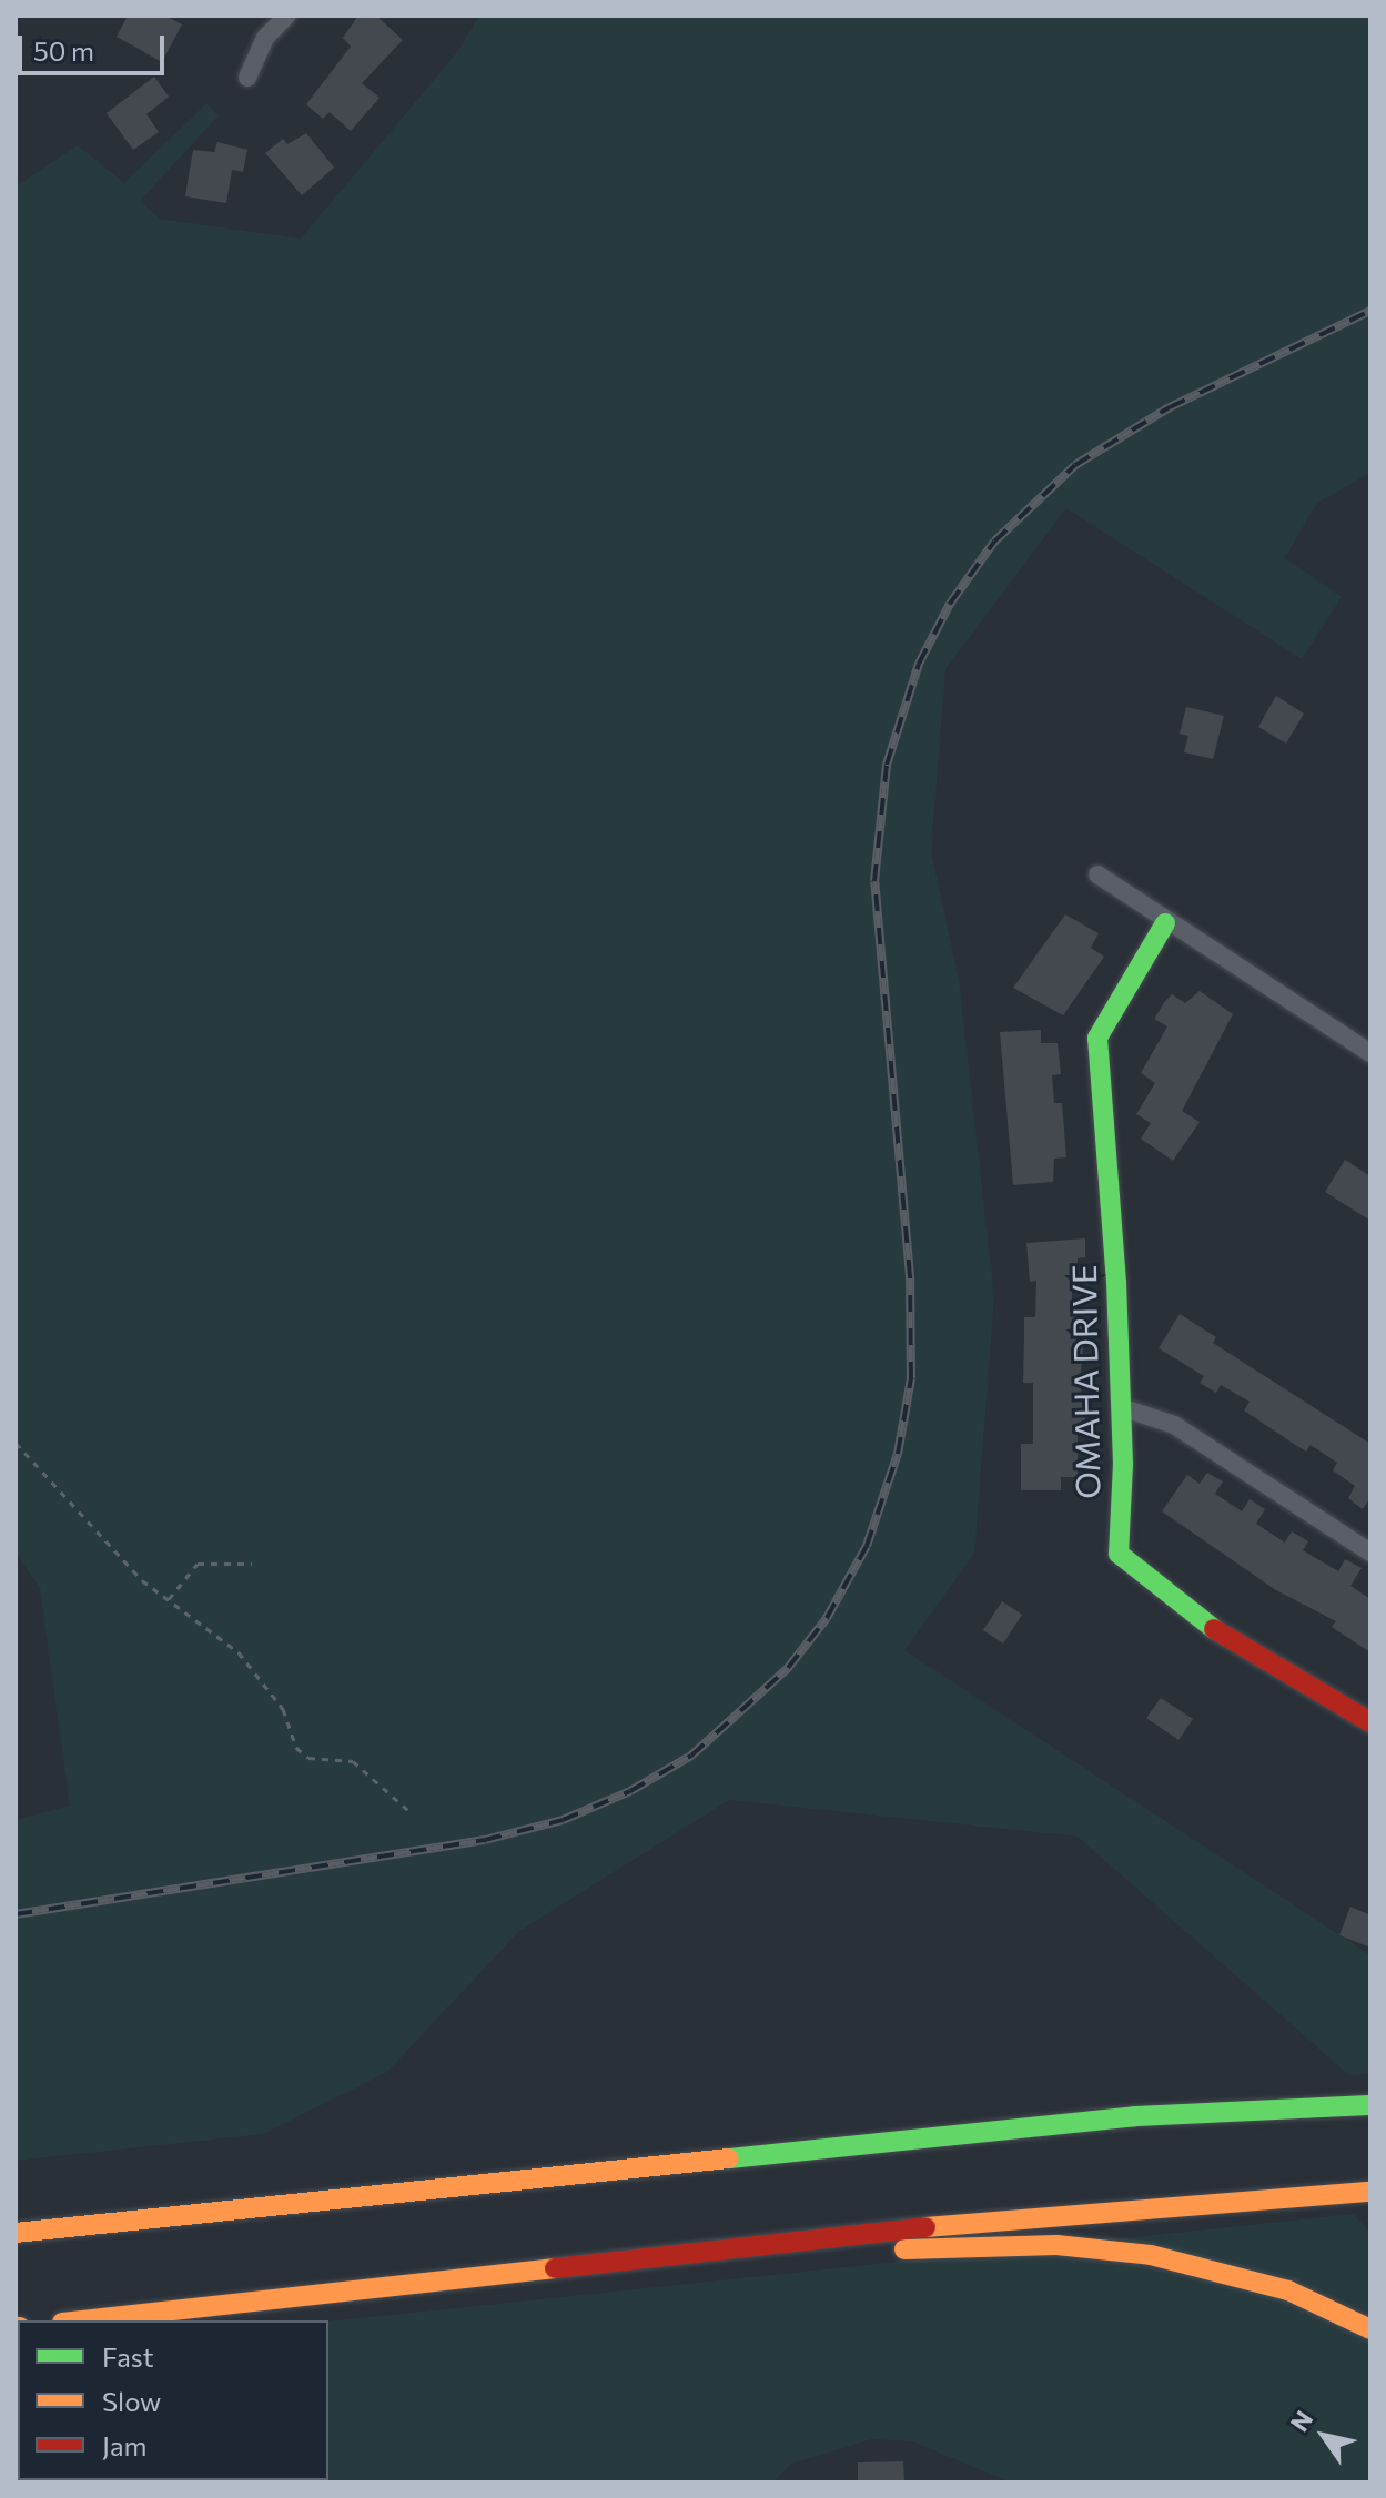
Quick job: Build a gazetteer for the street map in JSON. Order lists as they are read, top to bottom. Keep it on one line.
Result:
{"streets":{"main road":["OMAHA DRIVE"]},"legend":["Fast","Slow","Jam"],"scale_bar":"50 m","north":"top left"}
